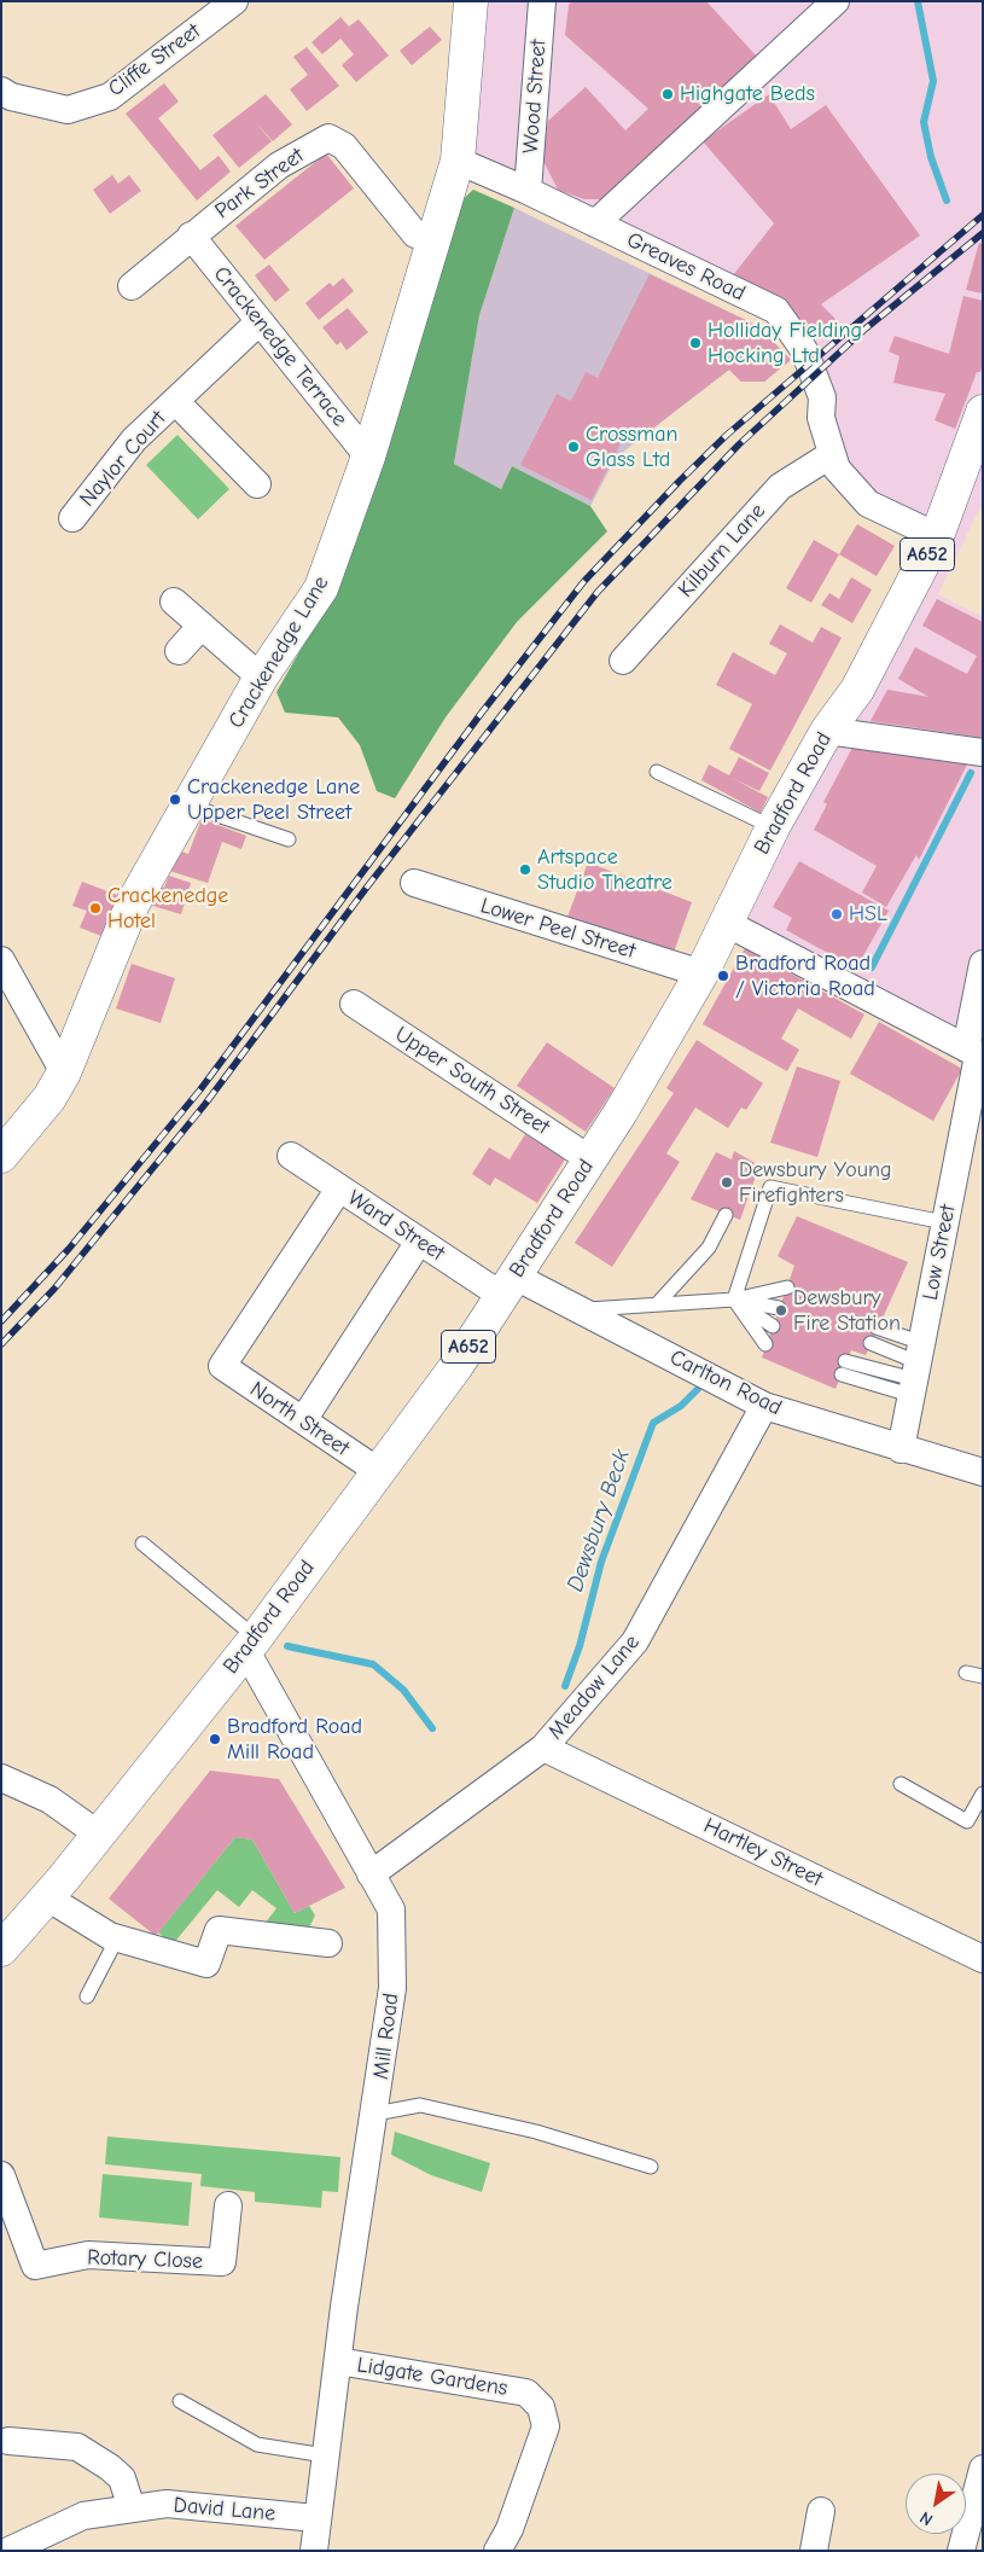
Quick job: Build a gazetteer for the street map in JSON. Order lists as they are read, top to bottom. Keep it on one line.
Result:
{"streets":{"main road":["A652","Crackenedge Lane","Bradford Road"],"street":["Cliffe Street","Wood Street","Park Street","Greaves Road","Crackenedge Terrace","Naylor Court","Kilburn Lane","Lower Peel Street","Upper South Street","Ward Street","Low Street","Carlton Road","North Street","Meadow Lane","Hartley Street","Mill Road","Rotary Close","Lidgate Gardens","David Lane"]},"crossings":[["Wood Street","Greaves Road"],["Park Street","Crackenedge Terrace"],["Park Street","Crackenedge Lane"],["Greaves Road","Kilburn Lane"],["Greaves Road","Crackenedge Lane"],["Greaves Road","Bradford Road"],["Crackenedge Terrace","Naylor Court"],["Crackenedge Terrace","Crackenedge Lane"],["Bradford Road","Lower Peel Street"],["Bradford Road","Upper South Street"],["Bradford Road","Ward Street"],["Bradford Road","Carlton Road"],["Bradford Road","North Street"],["Bradford Road","Mill Road"],["Ward Street","Carlton Road"],["Ward Street","North Street"],["Low Street","Carlton Road"],["Carlton Road","Meadow Lane"],["Meadow Lane","Hartley Street"],["Meadow Lane","Mill Road"],["Mill Road","Lidgate Gardens"],["Mill Road","David Lane"]],"water":["Dewsbury Beck"],"places":["Highgate Beds","Holliday Fielding Hocking Ltd","Crossman Glass Ltd","Crackenedge Lane Upper Peel Street","Artspace Studio Theatre","Crackenedge Hotel","HSL","Bradford Road / Victoria Road","Dewsbury Young Firefighters","Dewsbury Fire Station","Bradford Road Mill Road"],"north":"bottom left"}
